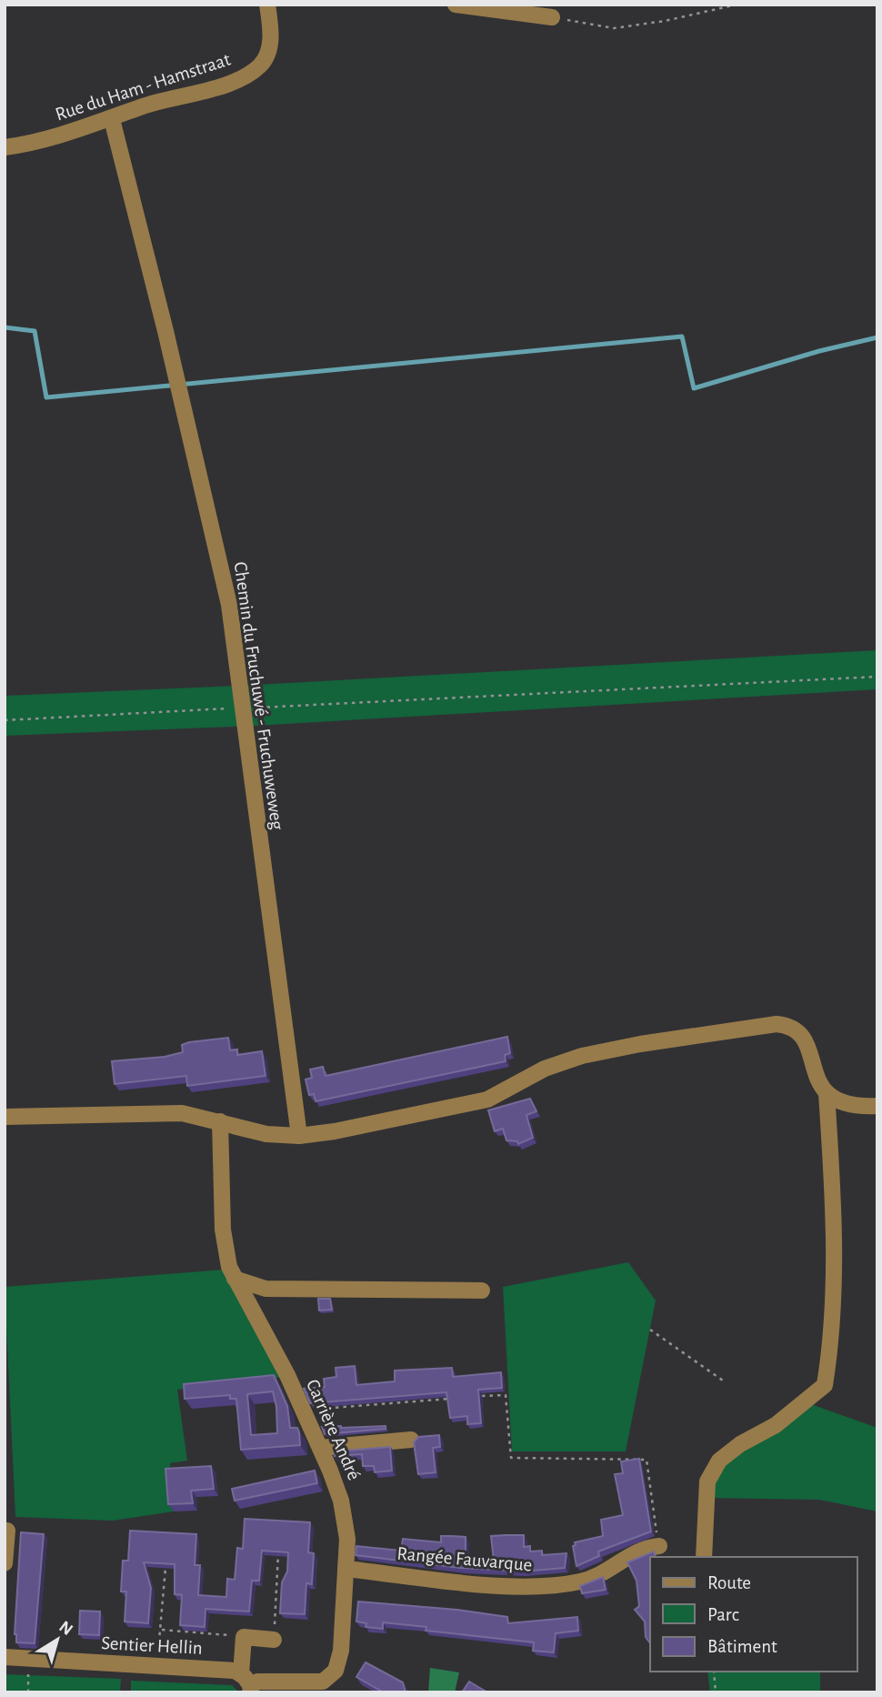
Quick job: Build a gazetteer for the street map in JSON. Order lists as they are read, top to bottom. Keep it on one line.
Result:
{"streets":{"street":["Rue du Ham - Hamstraat","Chemin du Fruchuwé - Fruchuweweg","Carrière André","Rangée Fauvarque","Sentier Hellin"]},"crossings":[["Rue du Ham - Hamstraat","Chemin du Fruchuwé - Fruchuweweg"],["Carrière André","Rangée Fauvarque"],["Carrière André","Sentier Hellin"]],"legend":["Route","Parc","Bâtiment"],"north":"top right"}
